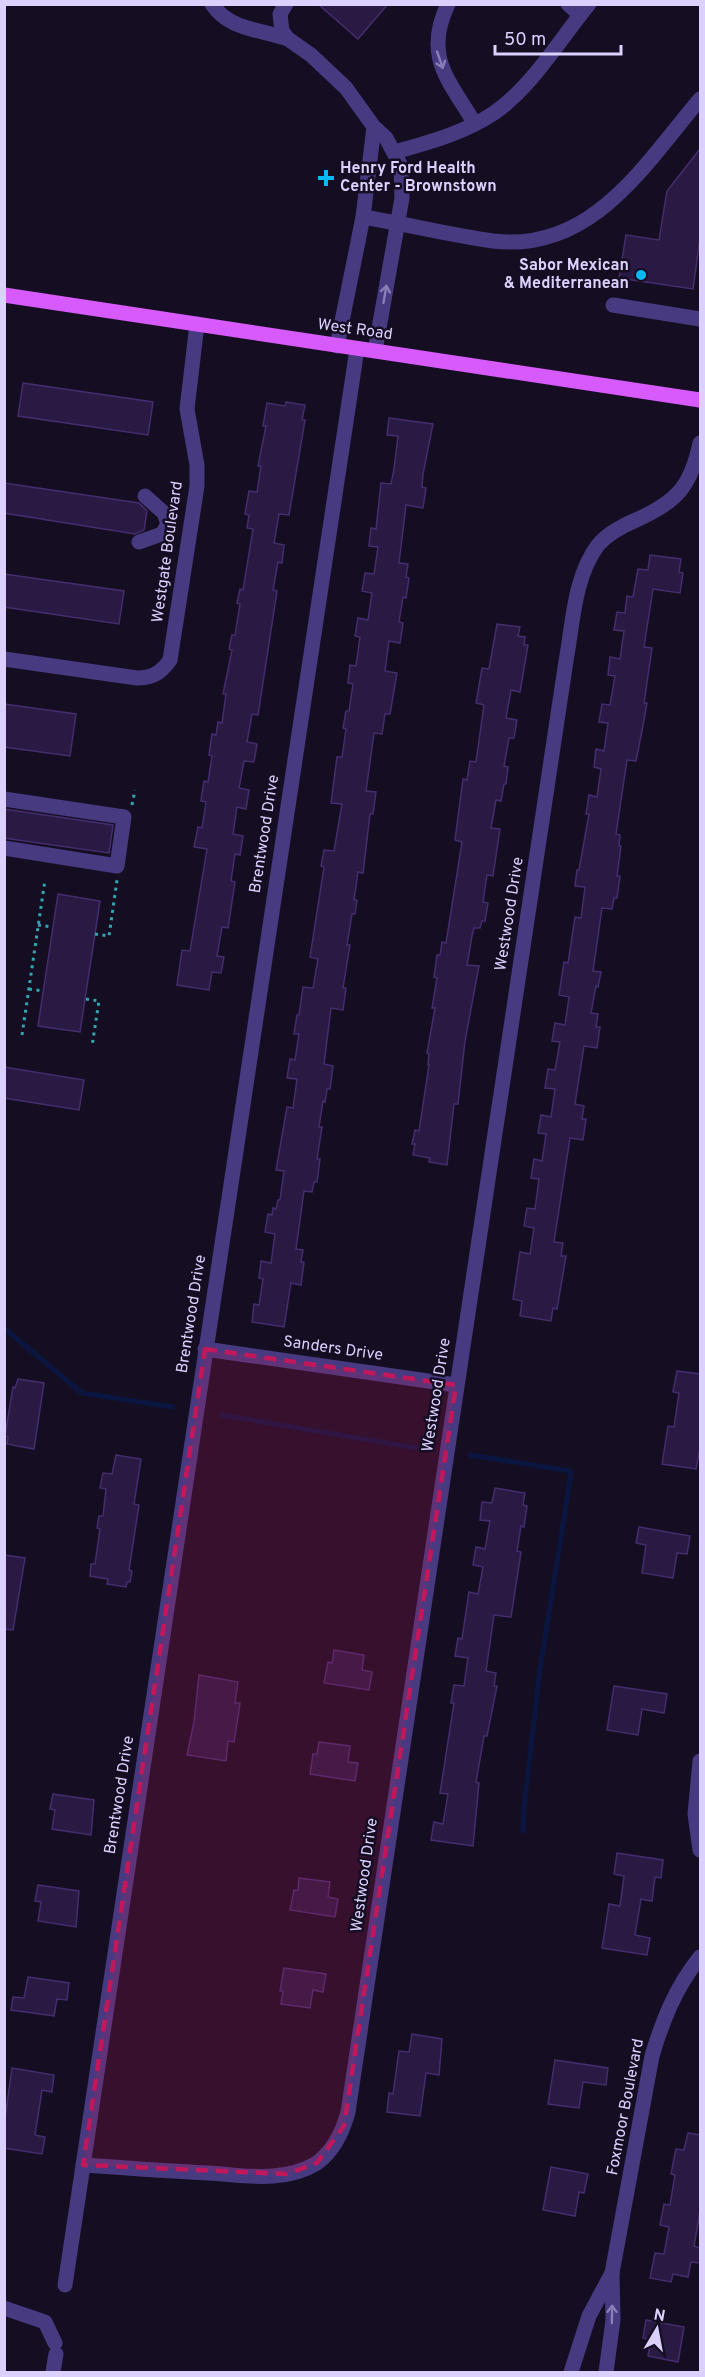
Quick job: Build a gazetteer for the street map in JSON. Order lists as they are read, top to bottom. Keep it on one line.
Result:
{"streets":{"main road":["West Road"],"street":["Westgate Boulevard","Brentwood Drive","Westwood Drive","Sanders Drive","Foxmoor Boulevard"]},"crossings":[["West Road","Westgate Boulevard"],["West Road","Brentwood Drive"],["Brentwood Drive","Westwood Drive"],["Brentwood Drive","Sanders Drive"],["Westwood Drive","Sanders Drive"]],"places":{"health":["Henry Ford Health Center - Brownstown"],"other":["Sabor Mexican & Mediterranean"]},"scale_bar":"50 m","north":"top"}
